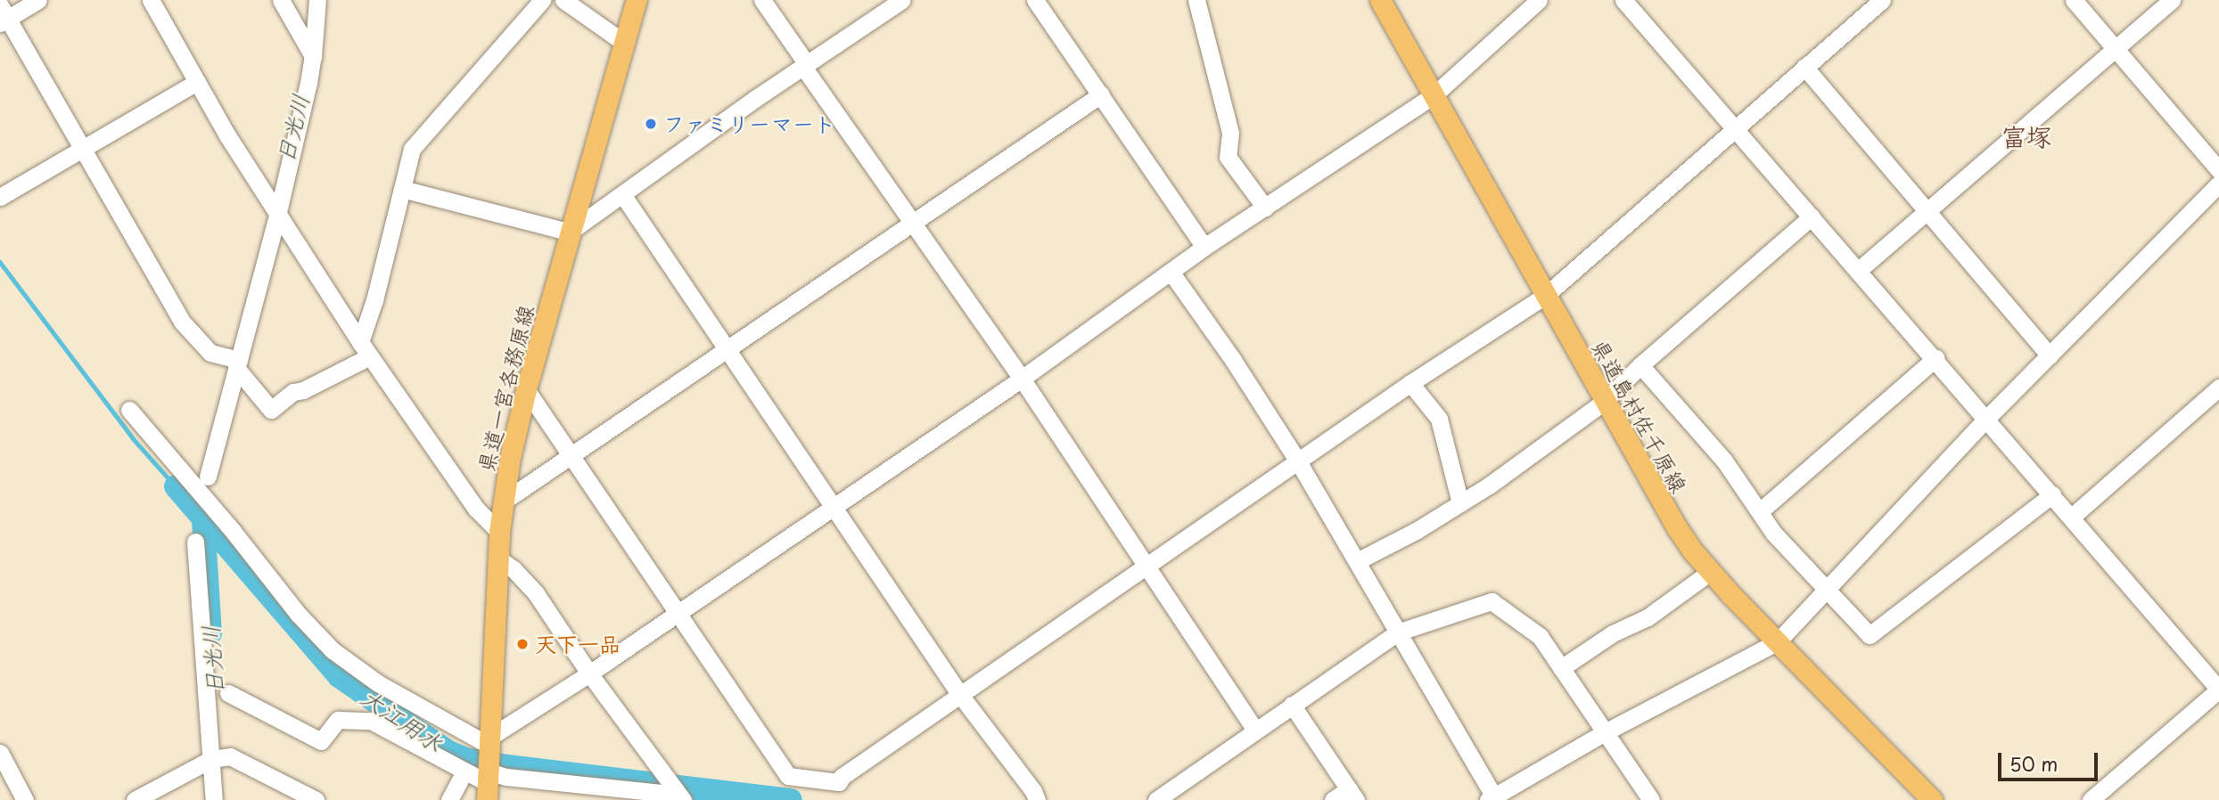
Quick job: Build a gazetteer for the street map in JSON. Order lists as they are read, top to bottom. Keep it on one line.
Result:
{"streets":{"main road":["県道一宮各務原線","県道島村佐千原線"]},"districts":["富塚"],"water":["日光川","大江用水"],"places":["ファミリーマート","天下一品"],"scale_bar":"50 m"}
